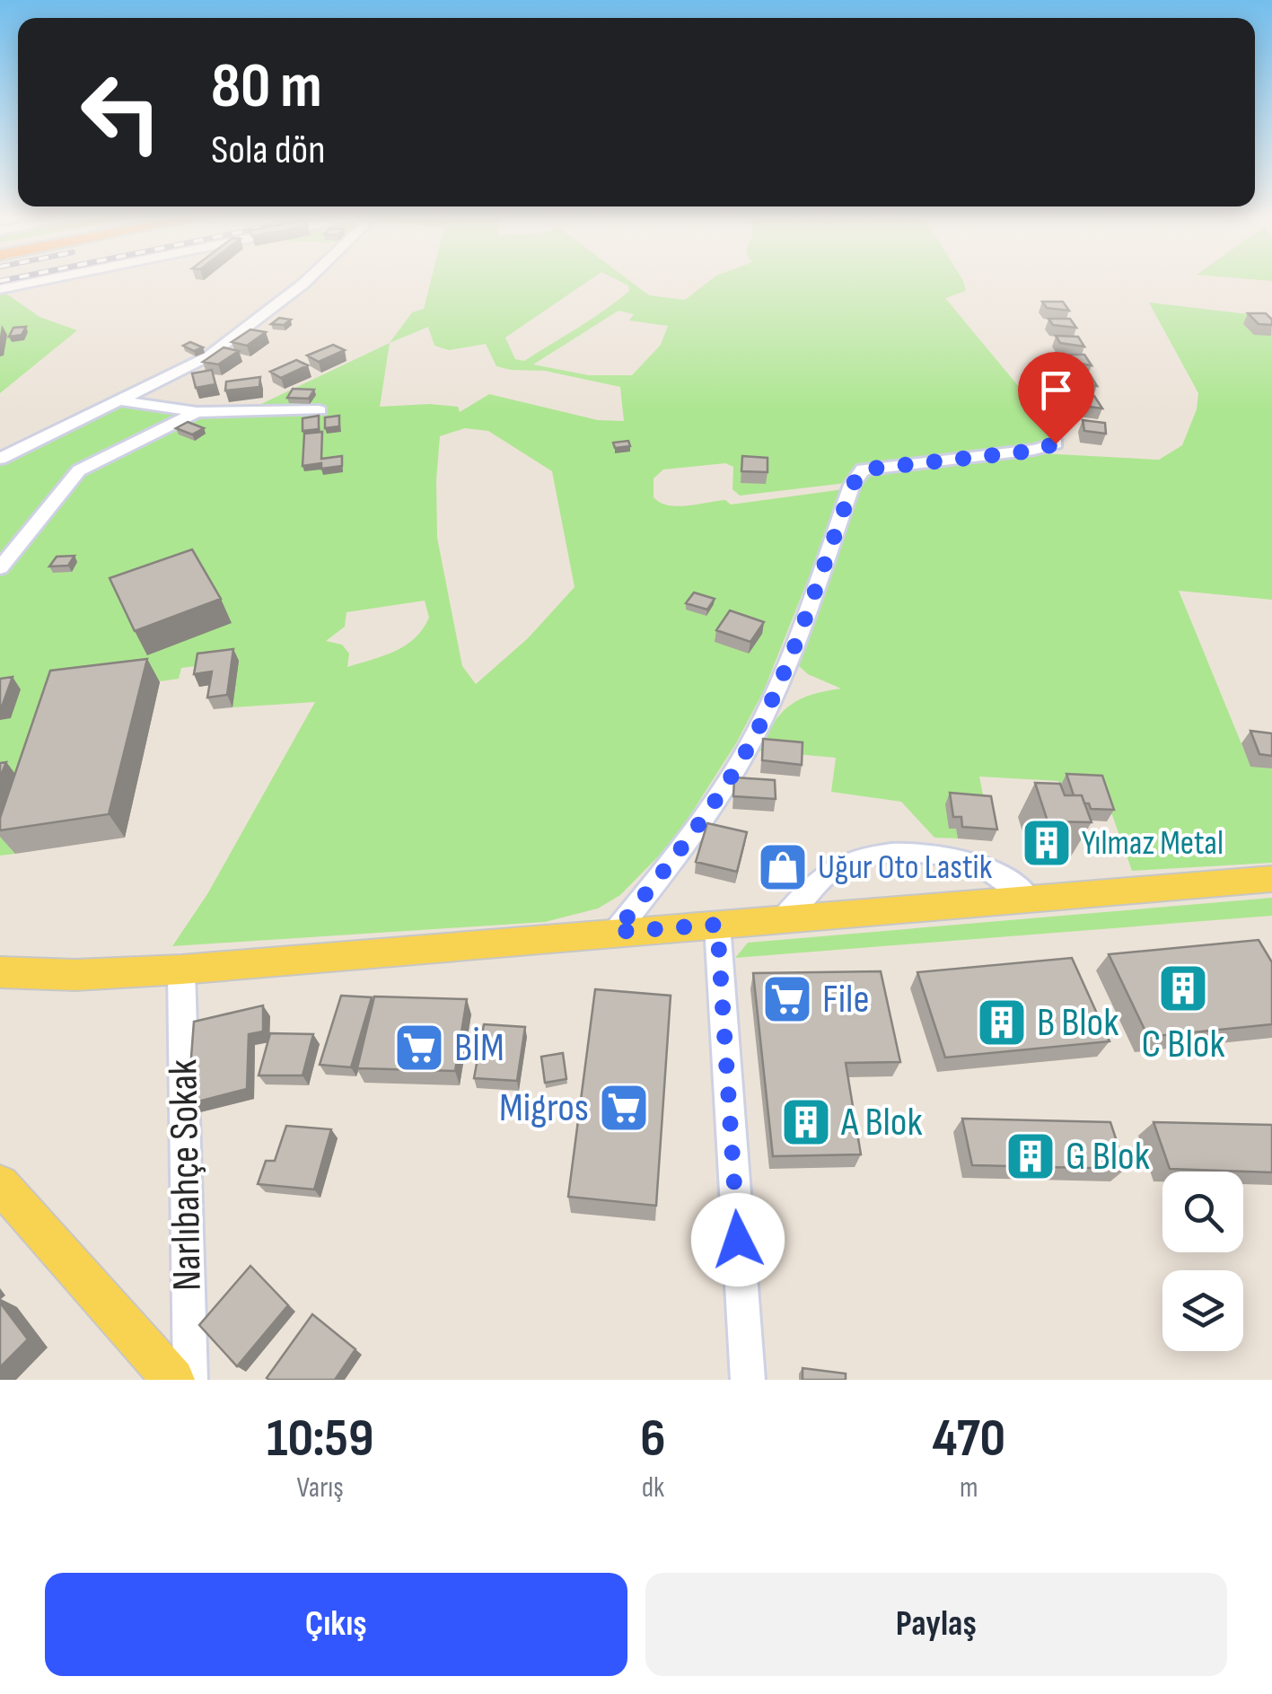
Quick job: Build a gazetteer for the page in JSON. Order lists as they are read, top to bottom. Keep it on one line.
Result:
{"streets":{"street":["Narlıbahçe Sokak"]},"places":{"building":["Yılmaz Metal","C Blok","B Blok","A Blok","G Blok"],"shop":["Uğur Oto Lastik"],"supermarket":["File","BİM","Migros"]},"page":{"turn":["80 m","Sola dön"],"eta":["10:59","Varış","6","dk","470","m"],"buttons":["Çıkış","Paylaş"]}}
